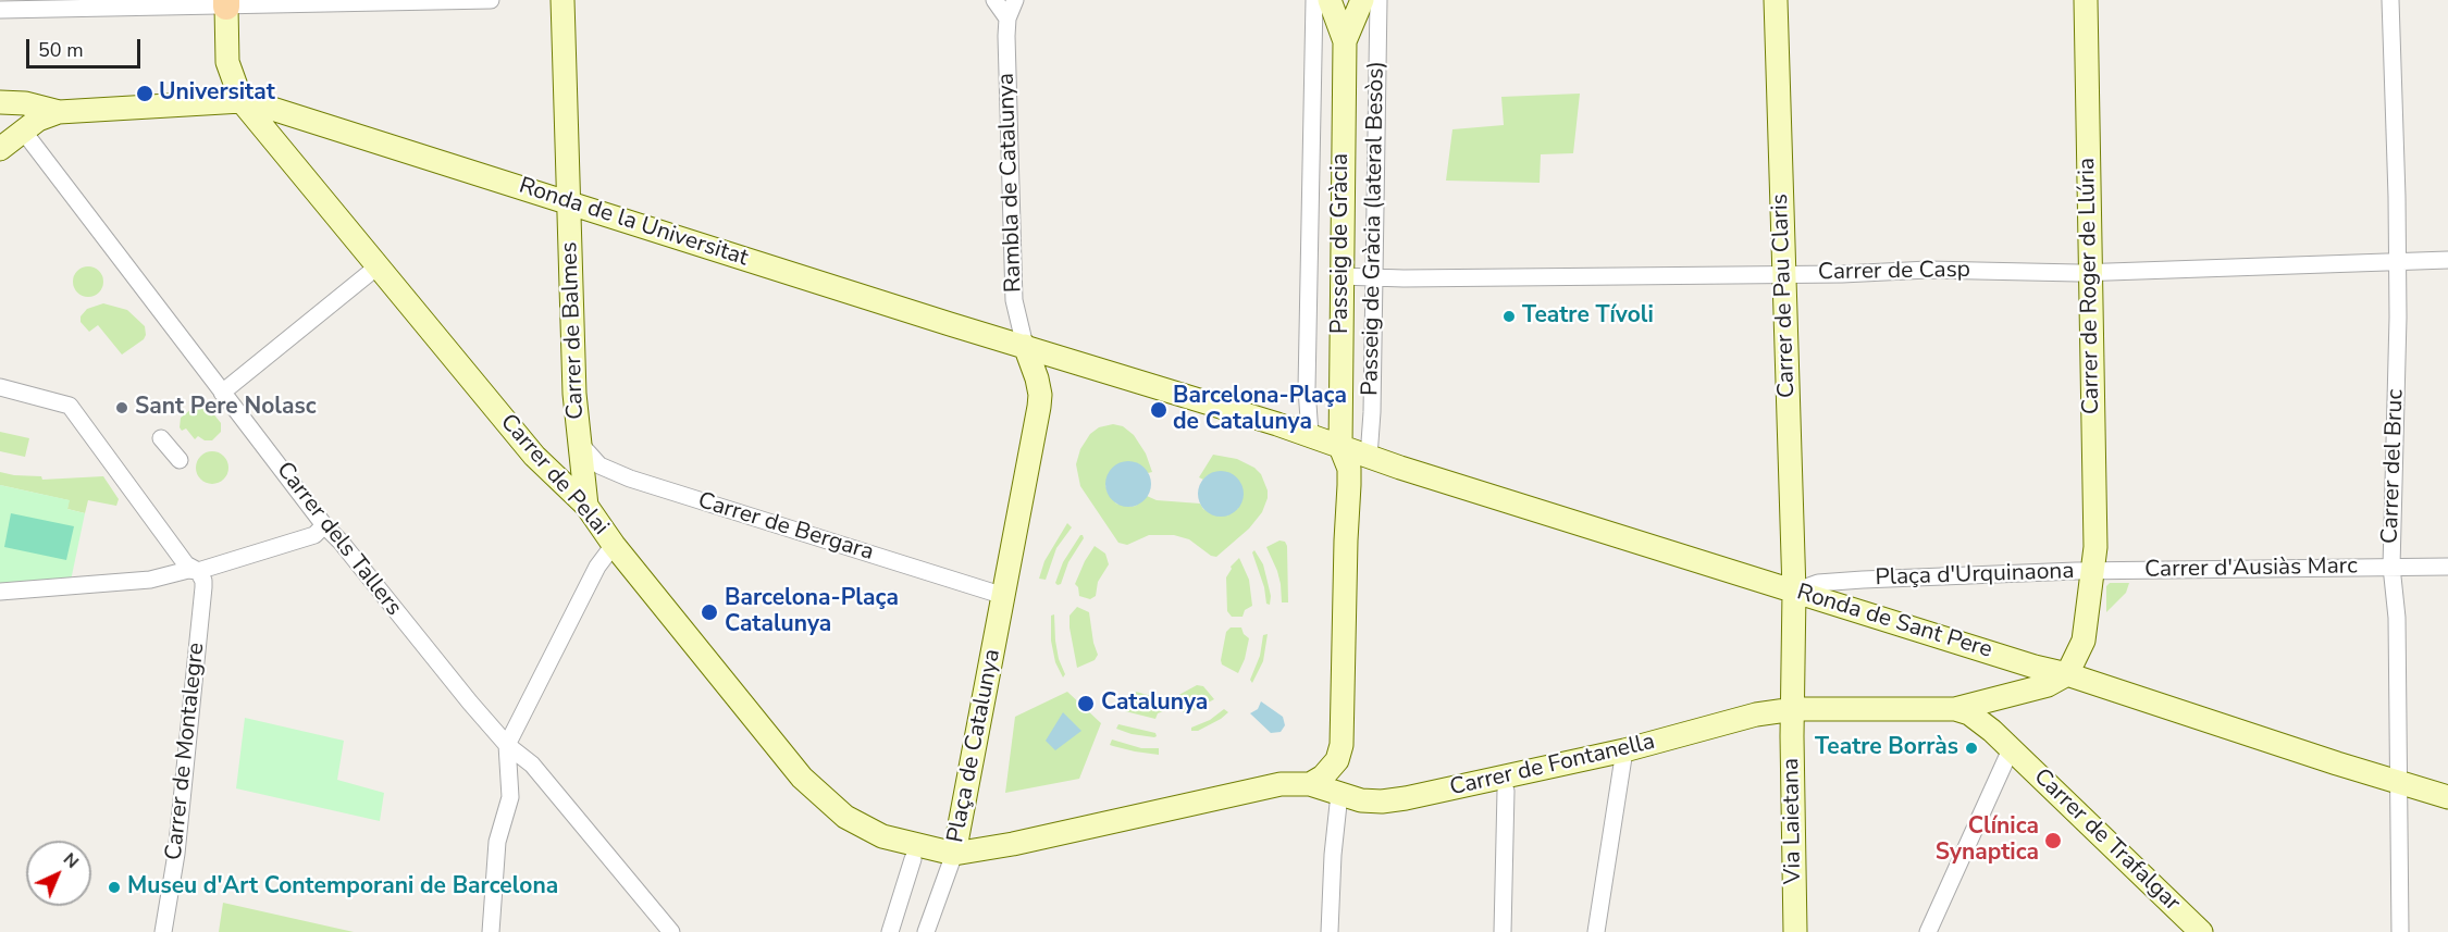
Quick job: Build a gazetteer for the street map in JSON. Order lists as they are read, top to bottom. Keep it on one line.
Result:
{"streets":{"main road":["Ronda de la Universitat","Passeig de Gràcia","Carrer de Roger de Llúria","Carrer de Pau Claris","Carrer de Balmes","Carrer de Pelai","Plaça d'Urquinaona","Ronda de Sant Pere","Plaça de Catalunya","Carrer de Fontanella","Via Laietana","Carrer de Trafalgar"],"street":["Rambla de Catalunya","Passeig de Gràcia (lateral Besòs)","Carrer de Casp","Carrer del Bruc","Carrer de Bergara","Carrer dels Tallers","Carrer d'Ausiàs Marc","Carrer de Montalegre"]},"crossings":[["Rambla de Catalunya","Ronda de la Universitat"],["Rambla de Catalunya","Plaça de Catalunya"],["Ronda de la Universitat","Carrer de Balmes"],["Ronda de la Universitat","Carrer de Pelai"],["Ronda de la Universitat","Plaça de Catalunya"],["Passeig de Gràcia (lateral Besòs)","Carrer de Casp"],["Passeig de Gràcia (lateral Besòs)","Ronda de Sant Pere"],["Passeig de Gràcia","Carrer de Casp"],["Passeig de Gràcia","Ronda de Sant Pere"],["Carrer de Casp","Carrer de Roger de Llúria"],["Carrer de Casp","Carrer de Pau Claris"],["Carrer de Casp","Carrer del Bruc"],["Carrer de Roger de Llúria","Carrer d'Ausiàs Marc"],["Carrer de Roger de Llúria","Plaça d'Urquinaona"],["Carrer de Pau Claris","Plaça d'Urquinaona"],["Carrer de Pau Claris","Ronda de Sant Pere"],["Carrer de Balmes","Carrer de Pelai"],["Carrer de Balmes","Carrer de Bergara"],["Carrer del Bruc","Carrer d'Ausiàs Marc"],["Carrer del Bruc","Ronda de Sant Pere"],["Carrer de Pelai","Plaça de Catalunya"],["Carrer de Bergara","Plaça de Catalunya"],["Carrer d'Ausiàs Marc","Plaça d'Urquinaona"],["Plaça d'Urquinaona","Ronda de Sant Pere"],["Plaça de Catalunya","Carrer de Fontanella"],["Carrer de Fontanella","Via Laietana"]],"places":["Universitat","Teatre Tívoli","Sant Pere Nolasc","Barcelona-Plaça de Catalunya","Barcelona-Plaça Catalunya","Catalunya","Teatre Borràs","Clínica Synaptica","Museu d'Art Contemporani de Barcelona"],"scale_bar":"50 m","north":"top right"}
